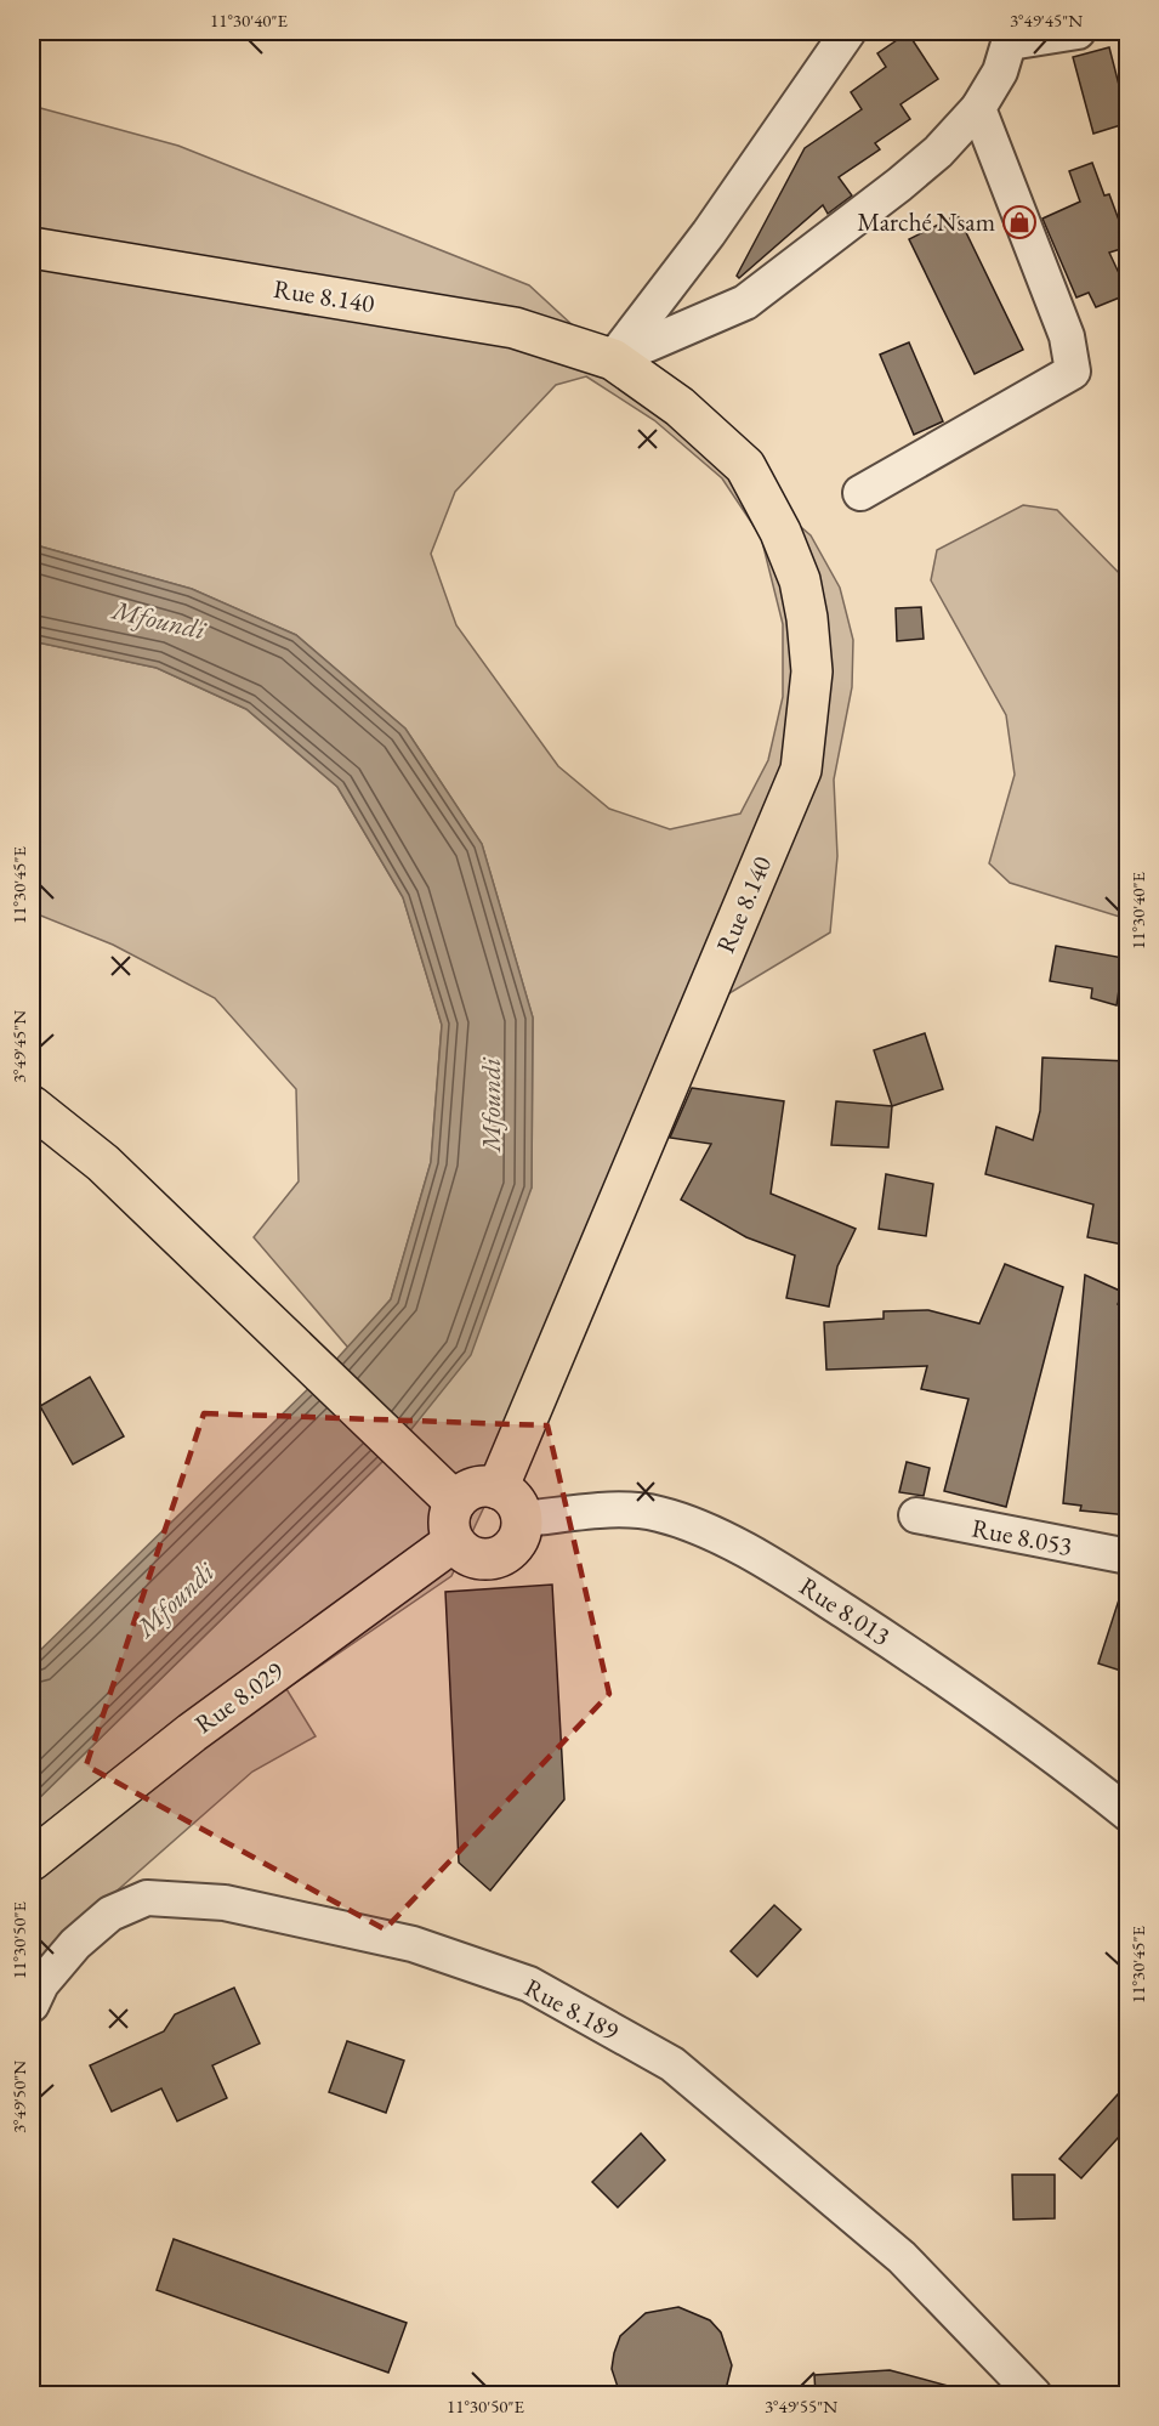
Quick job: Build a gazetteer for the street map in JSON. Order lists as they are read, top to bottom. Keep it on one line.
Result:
{"streets":{"main road":["Rue 8.140","Rue 8.029"],"street":["Rue 8.053","Rue 8.013","Rue 8.189"]},"crossings":[["Rue 8.140","Rue 8.013"],["Rue 8.140","Rue 8.029"],["Rue 8.013","Rue 8.029"]],"water":["Mfoundi"],"places":{"shop":["Marché Nsam"]},"coordinates":["11°30'40\"E","3°49'45\"N","11°30'45\"E","11°30'50\"E","3°49'50\"N","3°49'55\"N"]}
